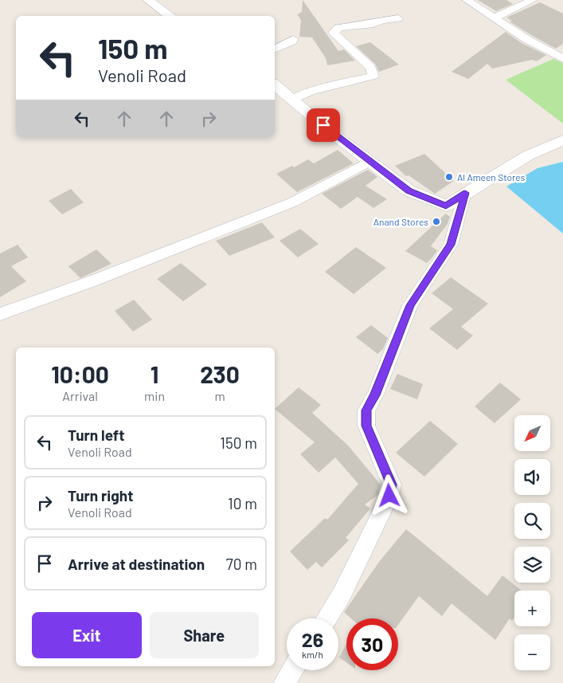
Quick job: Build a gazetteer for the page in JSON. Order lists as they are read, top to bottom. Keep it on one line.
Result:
{"places":["Al Ameen Stores","Anand Stores"],"north":"bottom left","page":{"turn":["150 m","Venoli Road"],"eta":["10:00","Arrival","1","min","230","m"],"map_buttons":["+","−"],"list":[{"name":"Turn left","note":"Venoli Road","value":"150 m"},{"name":"Turn right","note":"Venoli Road","value":"10 m"},{"name":"Arrive at destination","value":"70 m"}],"buttons":["Exit","Share"],"speed":"26 km/h","limit":"30"}}
